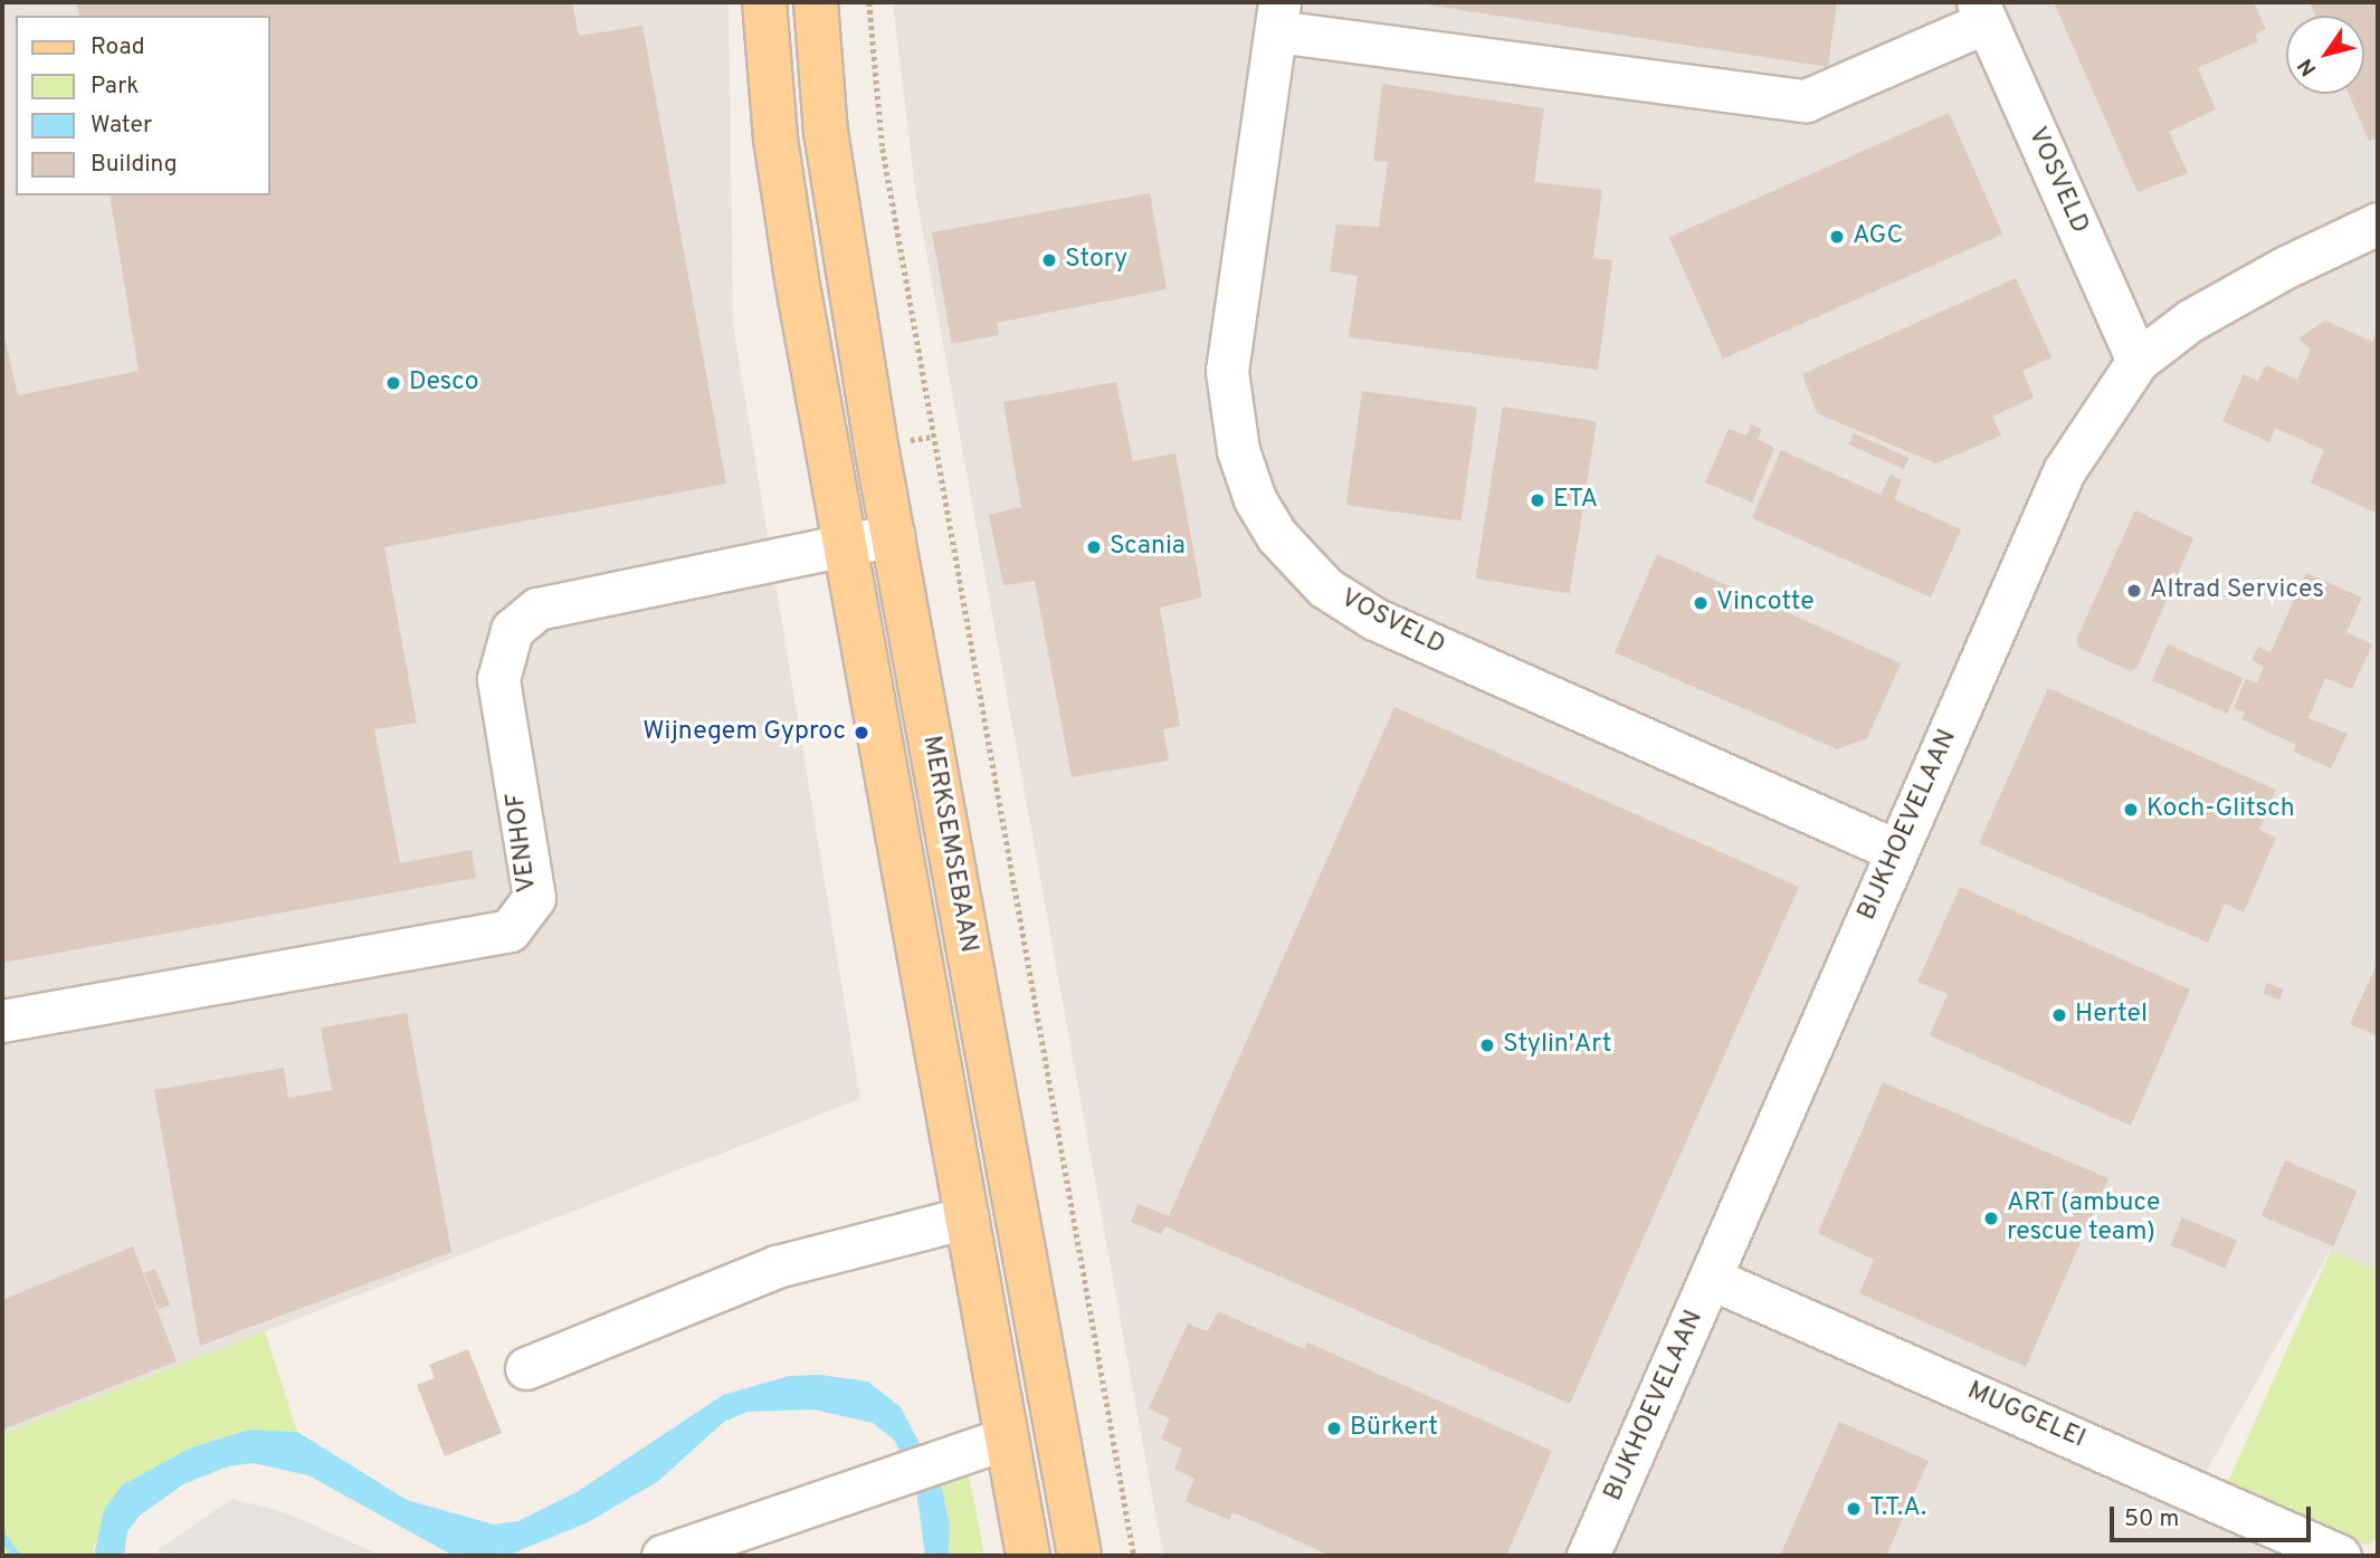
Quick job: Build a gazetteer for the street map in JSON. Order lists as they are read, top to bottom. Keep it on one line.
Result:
{"streets":{"main road":["MERKSEMSEBAAN"],"street":["VOSVELD","BIJKHOEVELAAN","VENHOF","MUGGELEI"]},"crossings":[["VOSVELD","BIJKHOEVELAAN"],["BIJKHOEVELAAN","MUGGELEI"],["VENHOF","MERKSEMSEBAAN"]],"places":["AGC","Story","Desco","ETA","Scania","Altrad Services","Vincotte","Wijnegem Gyproc","Koch-Glitsch","Hertel","Stylin'Art","ART (ambuce rescue team)","Bürkert","T.T.A."],"legend":["Road","Park","Water","Building"],"scale_bar":"50 m","north":"bottom left"}
